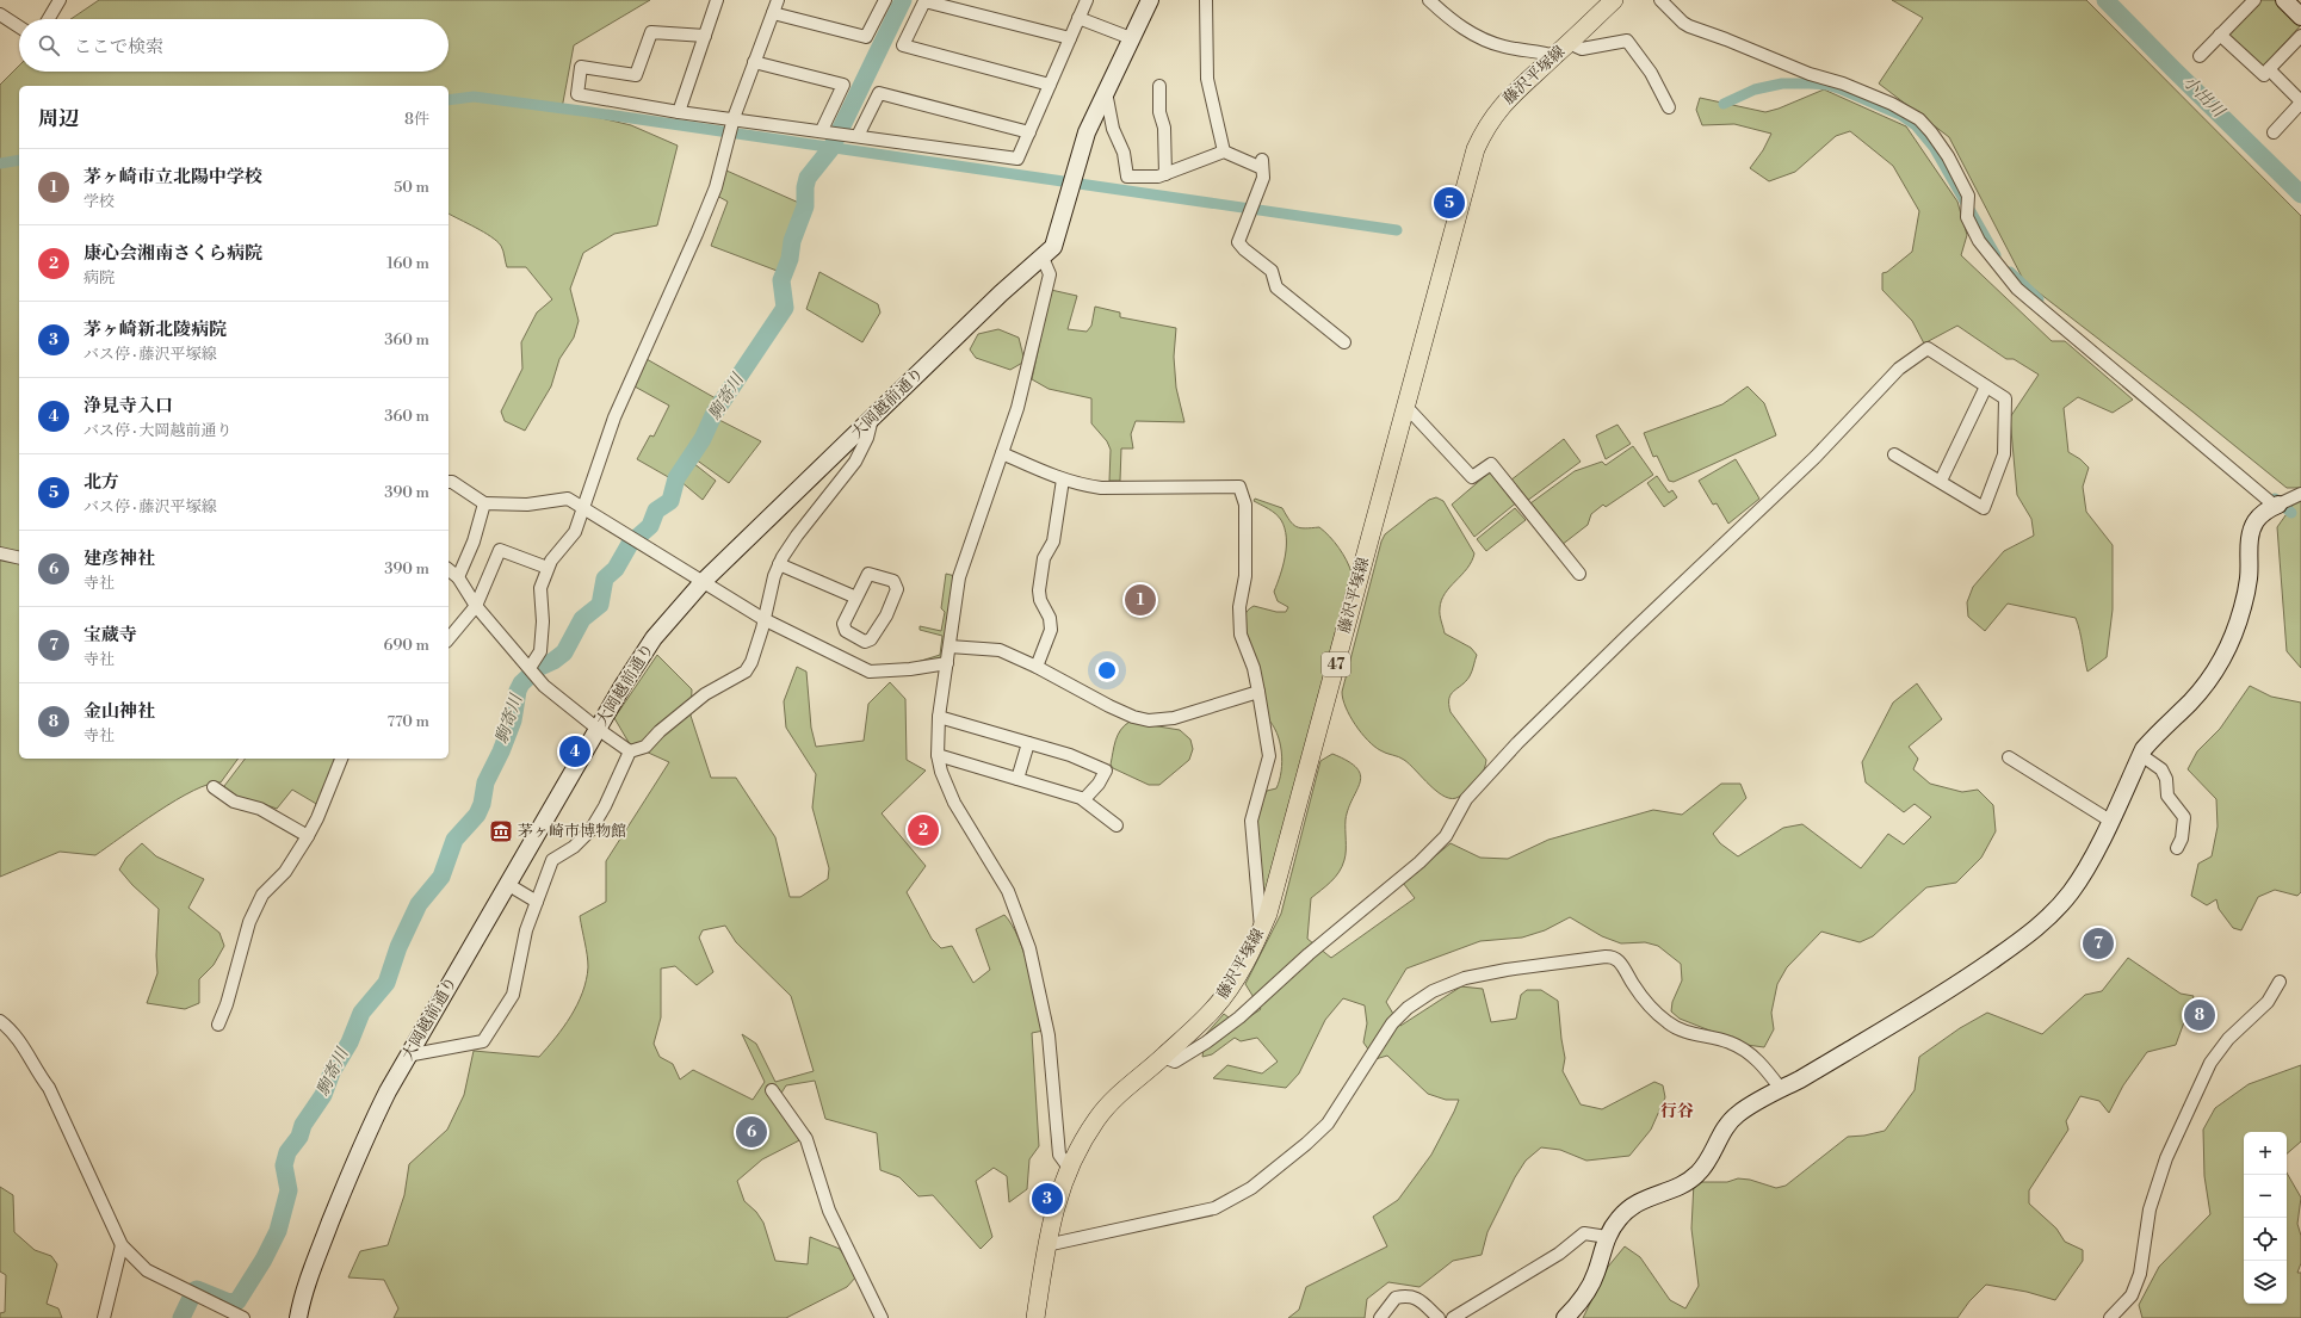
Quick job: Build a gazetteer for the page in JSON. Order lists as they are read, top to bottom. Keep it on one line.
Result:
{"streets":{"main road":["藤沢平塚線","47"],"street":["大岡越前通り"]},"districts":["行谷"],"water":["小出川","駒寄川"],"places":{"museum":["茅ヶ崎市博物館"]},"page":{"search":"ここで検索","heading":["周辺","8件"],"list":[{"mark":"1","name":"茅ヶ崎市立北陽中学校","note":"学校","value":"50 m"},{"mark":"2","name":"康心会湘南さくら病院","note":"病院","value":"160 m"},{"mark":"3","name":"茅ヶ崎新北陵病院","note":"バス停 · 藤沢平塚線","value":"360 m"},{"mark":"4","name":"浄見寺入口","note":"バス停 · 大岡越前通り","value":"360 m"},{"mark":"5","name":"北方","note":"バス停 · 藤沢平塚線","value":"390 m"},{"mark":"6","name":"建彦神社","note":"寺社","value":"390 m"},{"mark":"7","name":"宝蔵寺","note":"寺社","value":"690 m"},{"mark":"8","name":"金山神社","note":"寺社","value":"770 m"}],"pins":["5","1","4","2","7","8","6","3"],"map_buttons":["+","−"]}}
